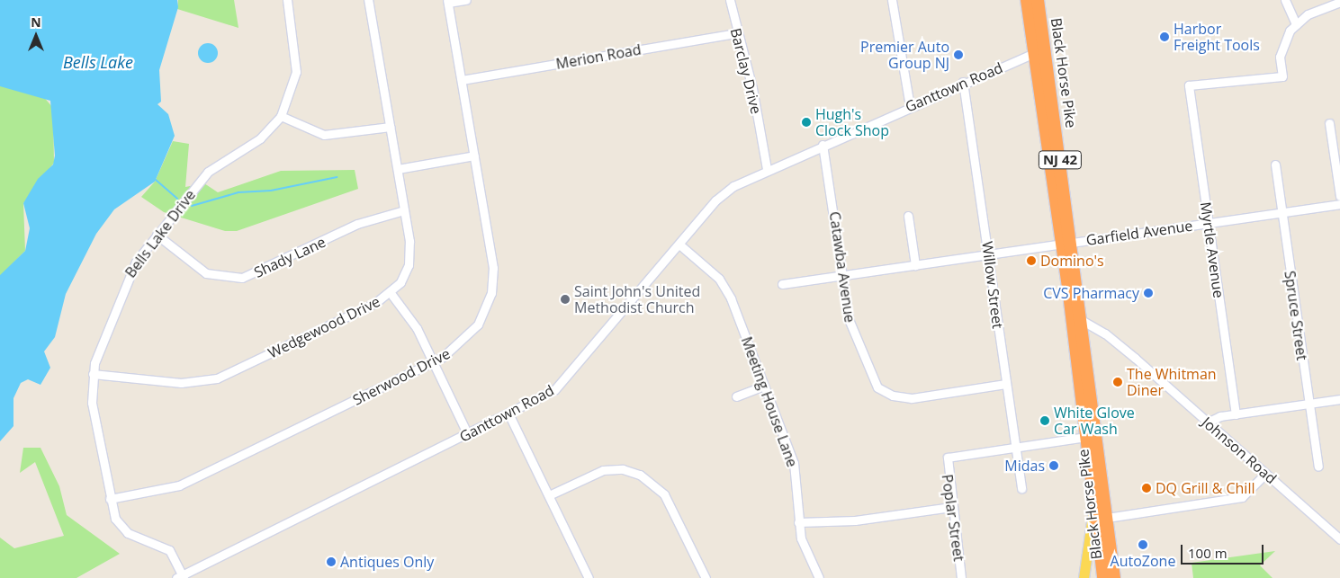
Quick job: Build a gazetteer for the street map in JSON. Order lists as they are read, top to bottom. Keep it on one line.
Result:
{"streets":{"highway":["Black Horse Pike","NJ 42"],"street":["Merion Road","Barclay Drive","Ganttown Road","Garfield Avenue","Bells Lake Drive","Myrtle Avenue","Shady Lane","Catawba Avenue","Willow Street","Spruce Street","Wedgewood Drive","Sherwood Drive","Meeting House Lane","Johnson Road","Poplar Street"]},"crossings":[["Merion Road","Barclay Drive"],["Merion Road","Sherwood Drive"],["Barclay Drive","Ganttown Road"],["Black Horse Pike","Ganttown Road"],["Black Horse Pike","Garfield Avenue"],["Black Horse Pike","Johnson Road"],["Ganttown Road","Bells Lake Drive"],["Ganttown Road","Catawba Avenue"],["Ganttown Road","Willow Street"],["Ganttown Road","Meeting House Lane"],["Garfield Avenue","Myrtle Avenue"],["Garfield Avenue","Catawba Avenue"],["Garfield Avenue","Willow Street"],["Garfield Avenue","Spruce Street"],["Bells Lake Drive","Shady Lane"],["Bells Lake Drive","Wedgewood Drive"],["Bells Lake Drive","Sherwood Drive"],["Shady Lane","Wedgewood Drive"],["Catawba Avenue","Willow Street"],["Willow Street","Poplar Street"]],"water":["Bells Lake"],"places":["Harbor Freight Tools","Premier Auto Group NJ","Hugh's Clock Shop","Domino's","CVS Pharmacy","Saint John's United Methodist Church","The Whitman Diner","White Glove Car Wash","Midas","DQ Grill & Chill","AutoZone","Antiques Only"],"scale_bar":"100 m","north":"top"}
